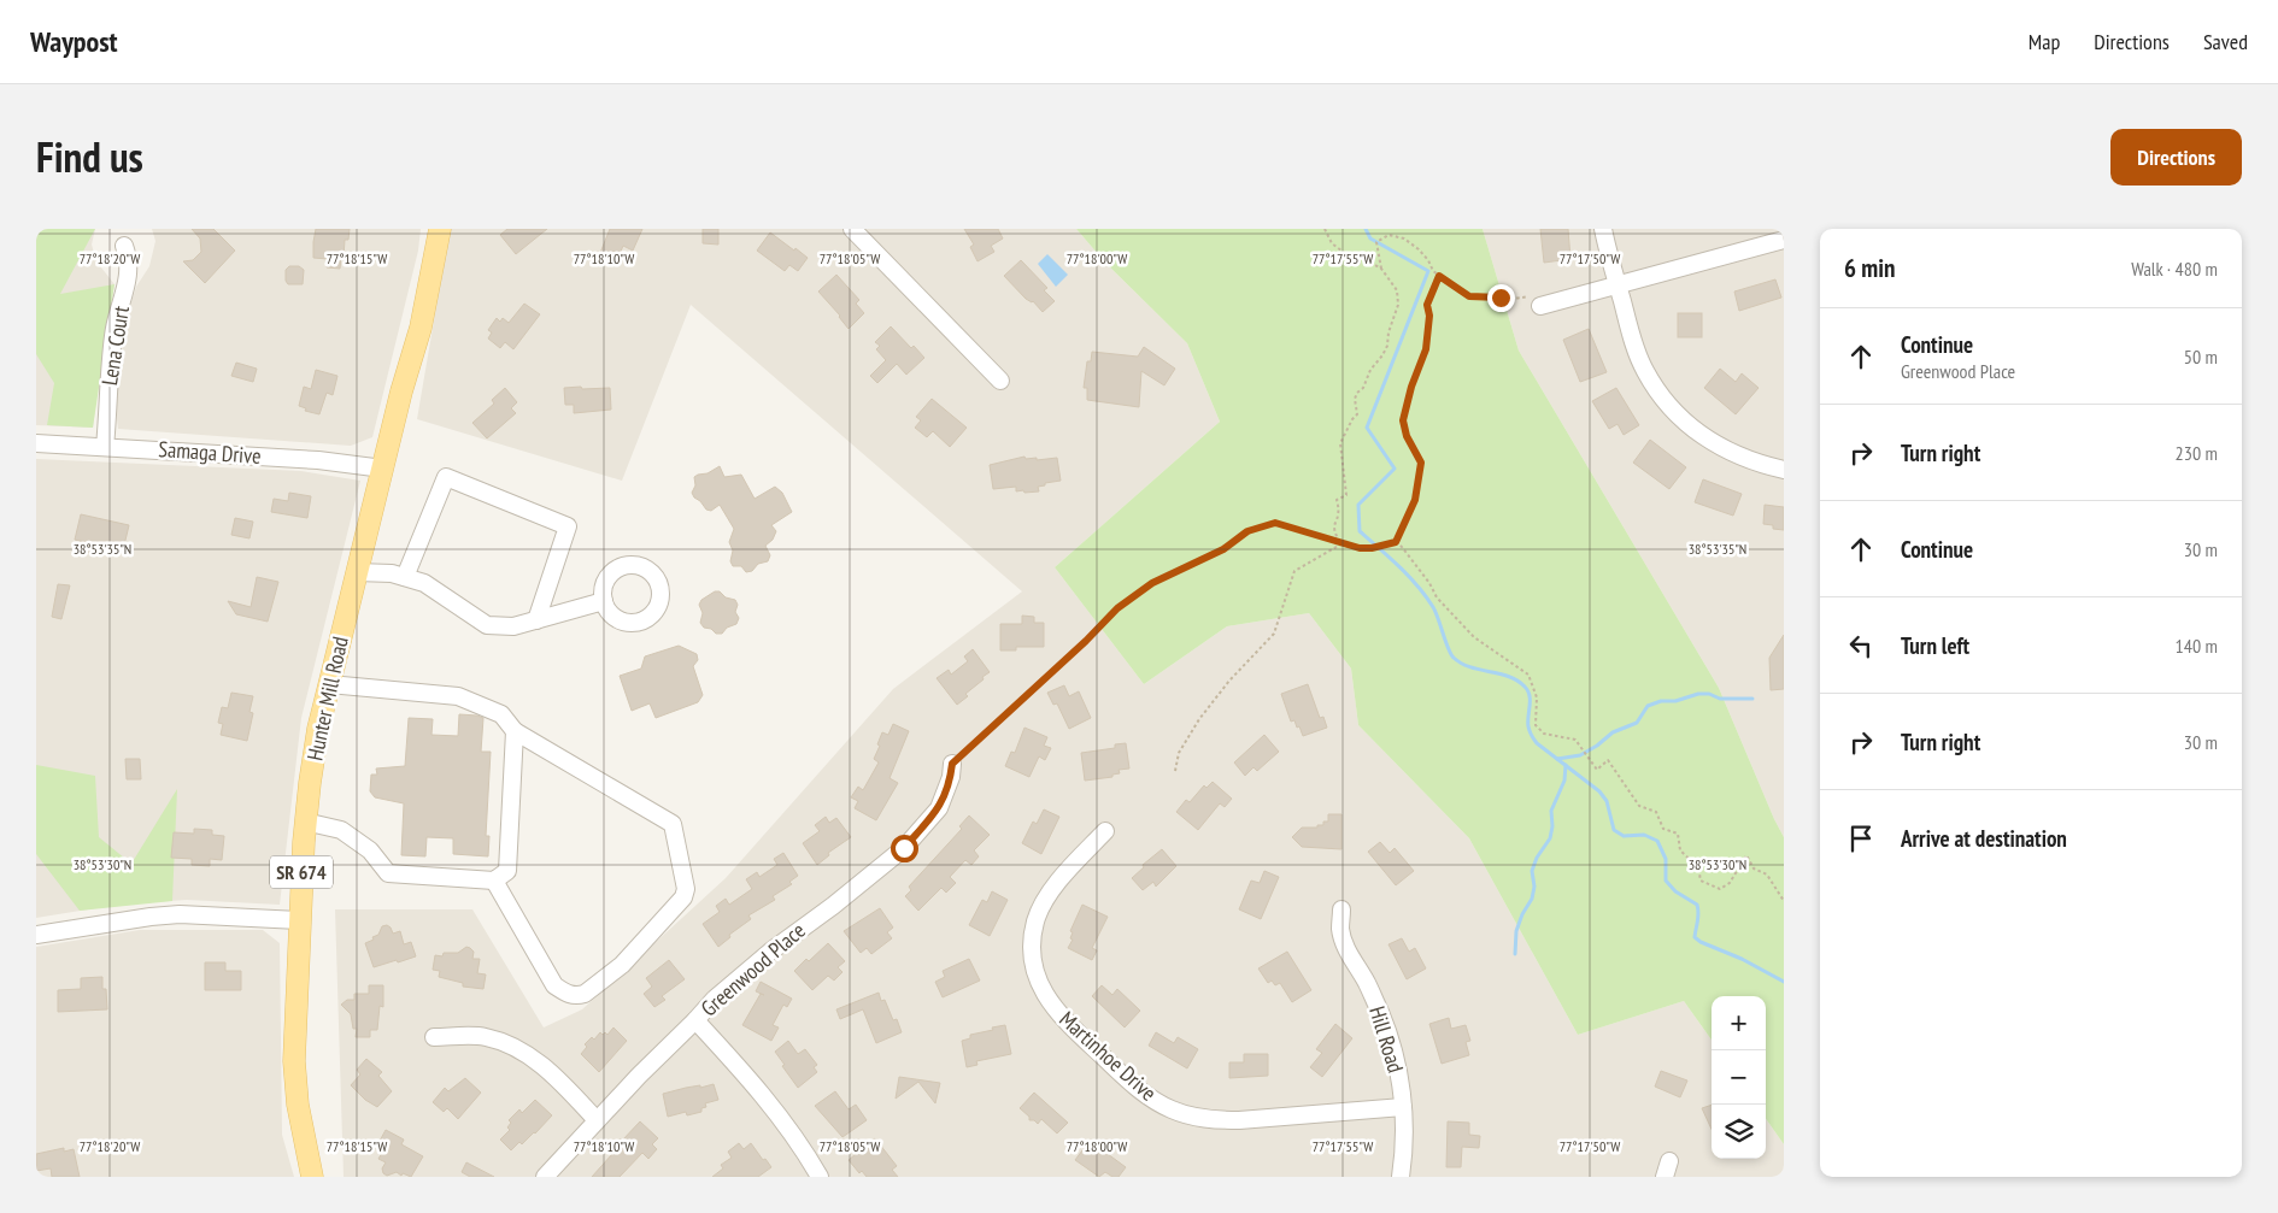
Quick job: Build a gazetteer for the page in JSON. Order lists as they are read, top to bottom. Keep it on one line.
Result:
{"streets":{"main road":["Hunter Mill Road","SR 674"],"street":["Lena Court","Samaga Drive","Greenwood Place","Hill Road","Martinhoe Drive"]},"crossings":[["Lena Court","Samaga Drive"],["Samaga Drive","Hunter Mill Road"],["Hill Road","Martinhoe Drive"]],"page":{"header":"Waypost","nav":["Map","Directions","Saved"],"title":"Find us","buttons":"Directions","heading":["6 min","Walk · 480 m"],"list":[["Continue","Greenwood Place","50 m"],["Turn right","230 m"],["Continue","30 m"],["Turn left","140 m"],["Turn right","30 m"],"Arrive at destination"],"map_buttons":["+","−"]},"coordinates":["77°18'20\"W","77°18'15\"W","77°18'10\"W","77°18'05\"W","77°18'00\"W","77°17'55\"W","77°17'50\"W","38°53'35\"N","38°53'30\"N"]}
